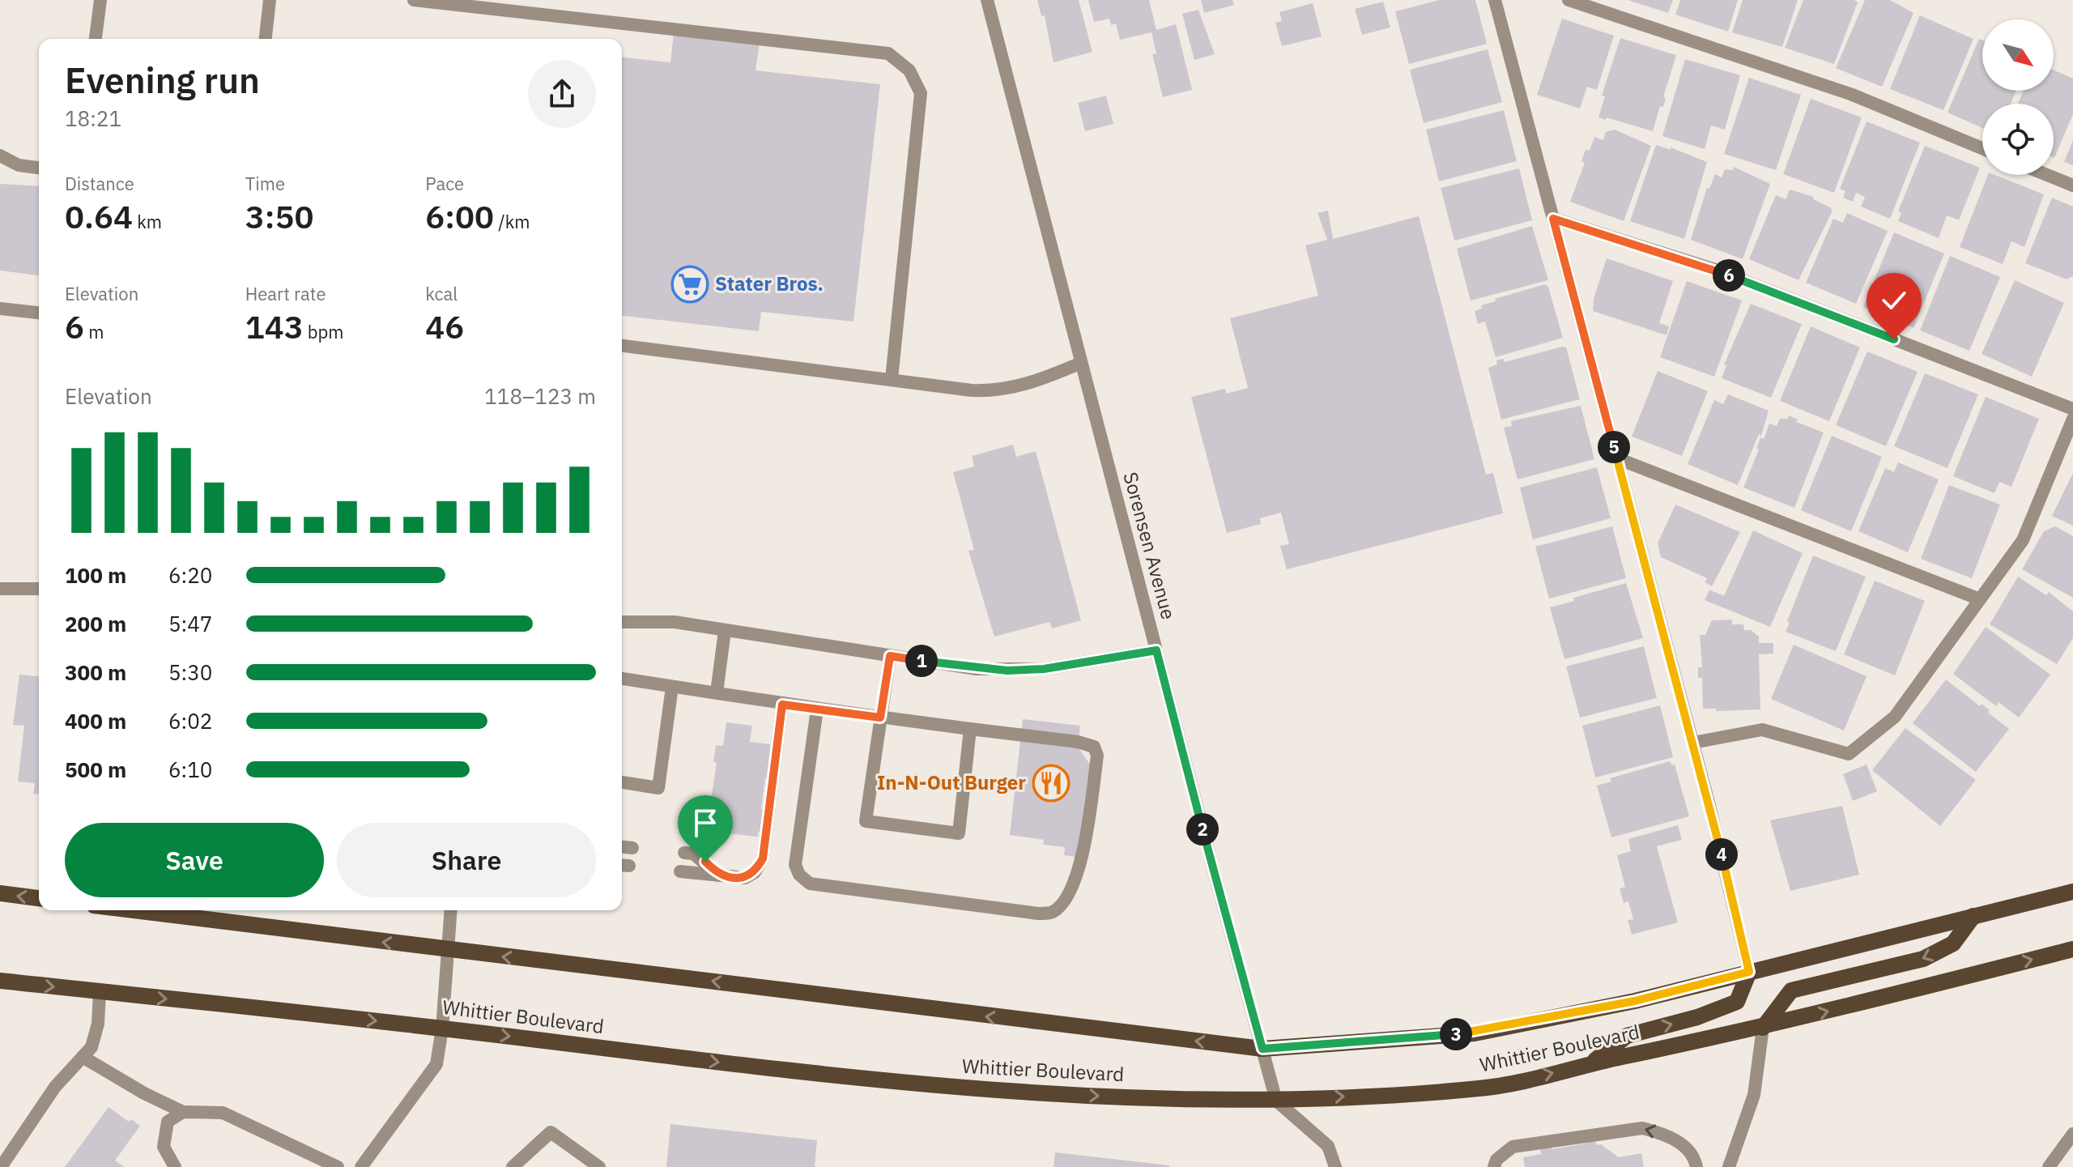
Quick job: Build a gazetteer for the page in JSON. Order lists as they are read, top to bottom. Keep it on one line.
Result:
{"streets":{"main road":["Whittier Boulevard"],"street":["Sorensen Avenue"]},"crossings":[["Sorensen Avenue","Whittier Boulevard"]],"places":{"supermarket":["Stater Bros."],"restaurant":["In-N-Out Burger"]},"north":"bottom right","page":{"heading":["Evening run","18:21"],"stats":[["Distance","0.64 km"],["Time","3:50"],["Pace","6:00 /km"],["Elevation","6 m"],["Heart rate","143 bpm"],["kcal","46"]],"pins":["6","5","1","2","4","3"],"chart":["Elevation","118–123 m"],"list":[{"name":"100 m","note":"6:20"},{"name":"200 m","note":"5:47"},{"name":"300 m","note":"5:30"},{"name":"400 m","note":"6:02"},{"name":"500 m","note":"6:10"}],"buttons":["Save","Share"]}}
